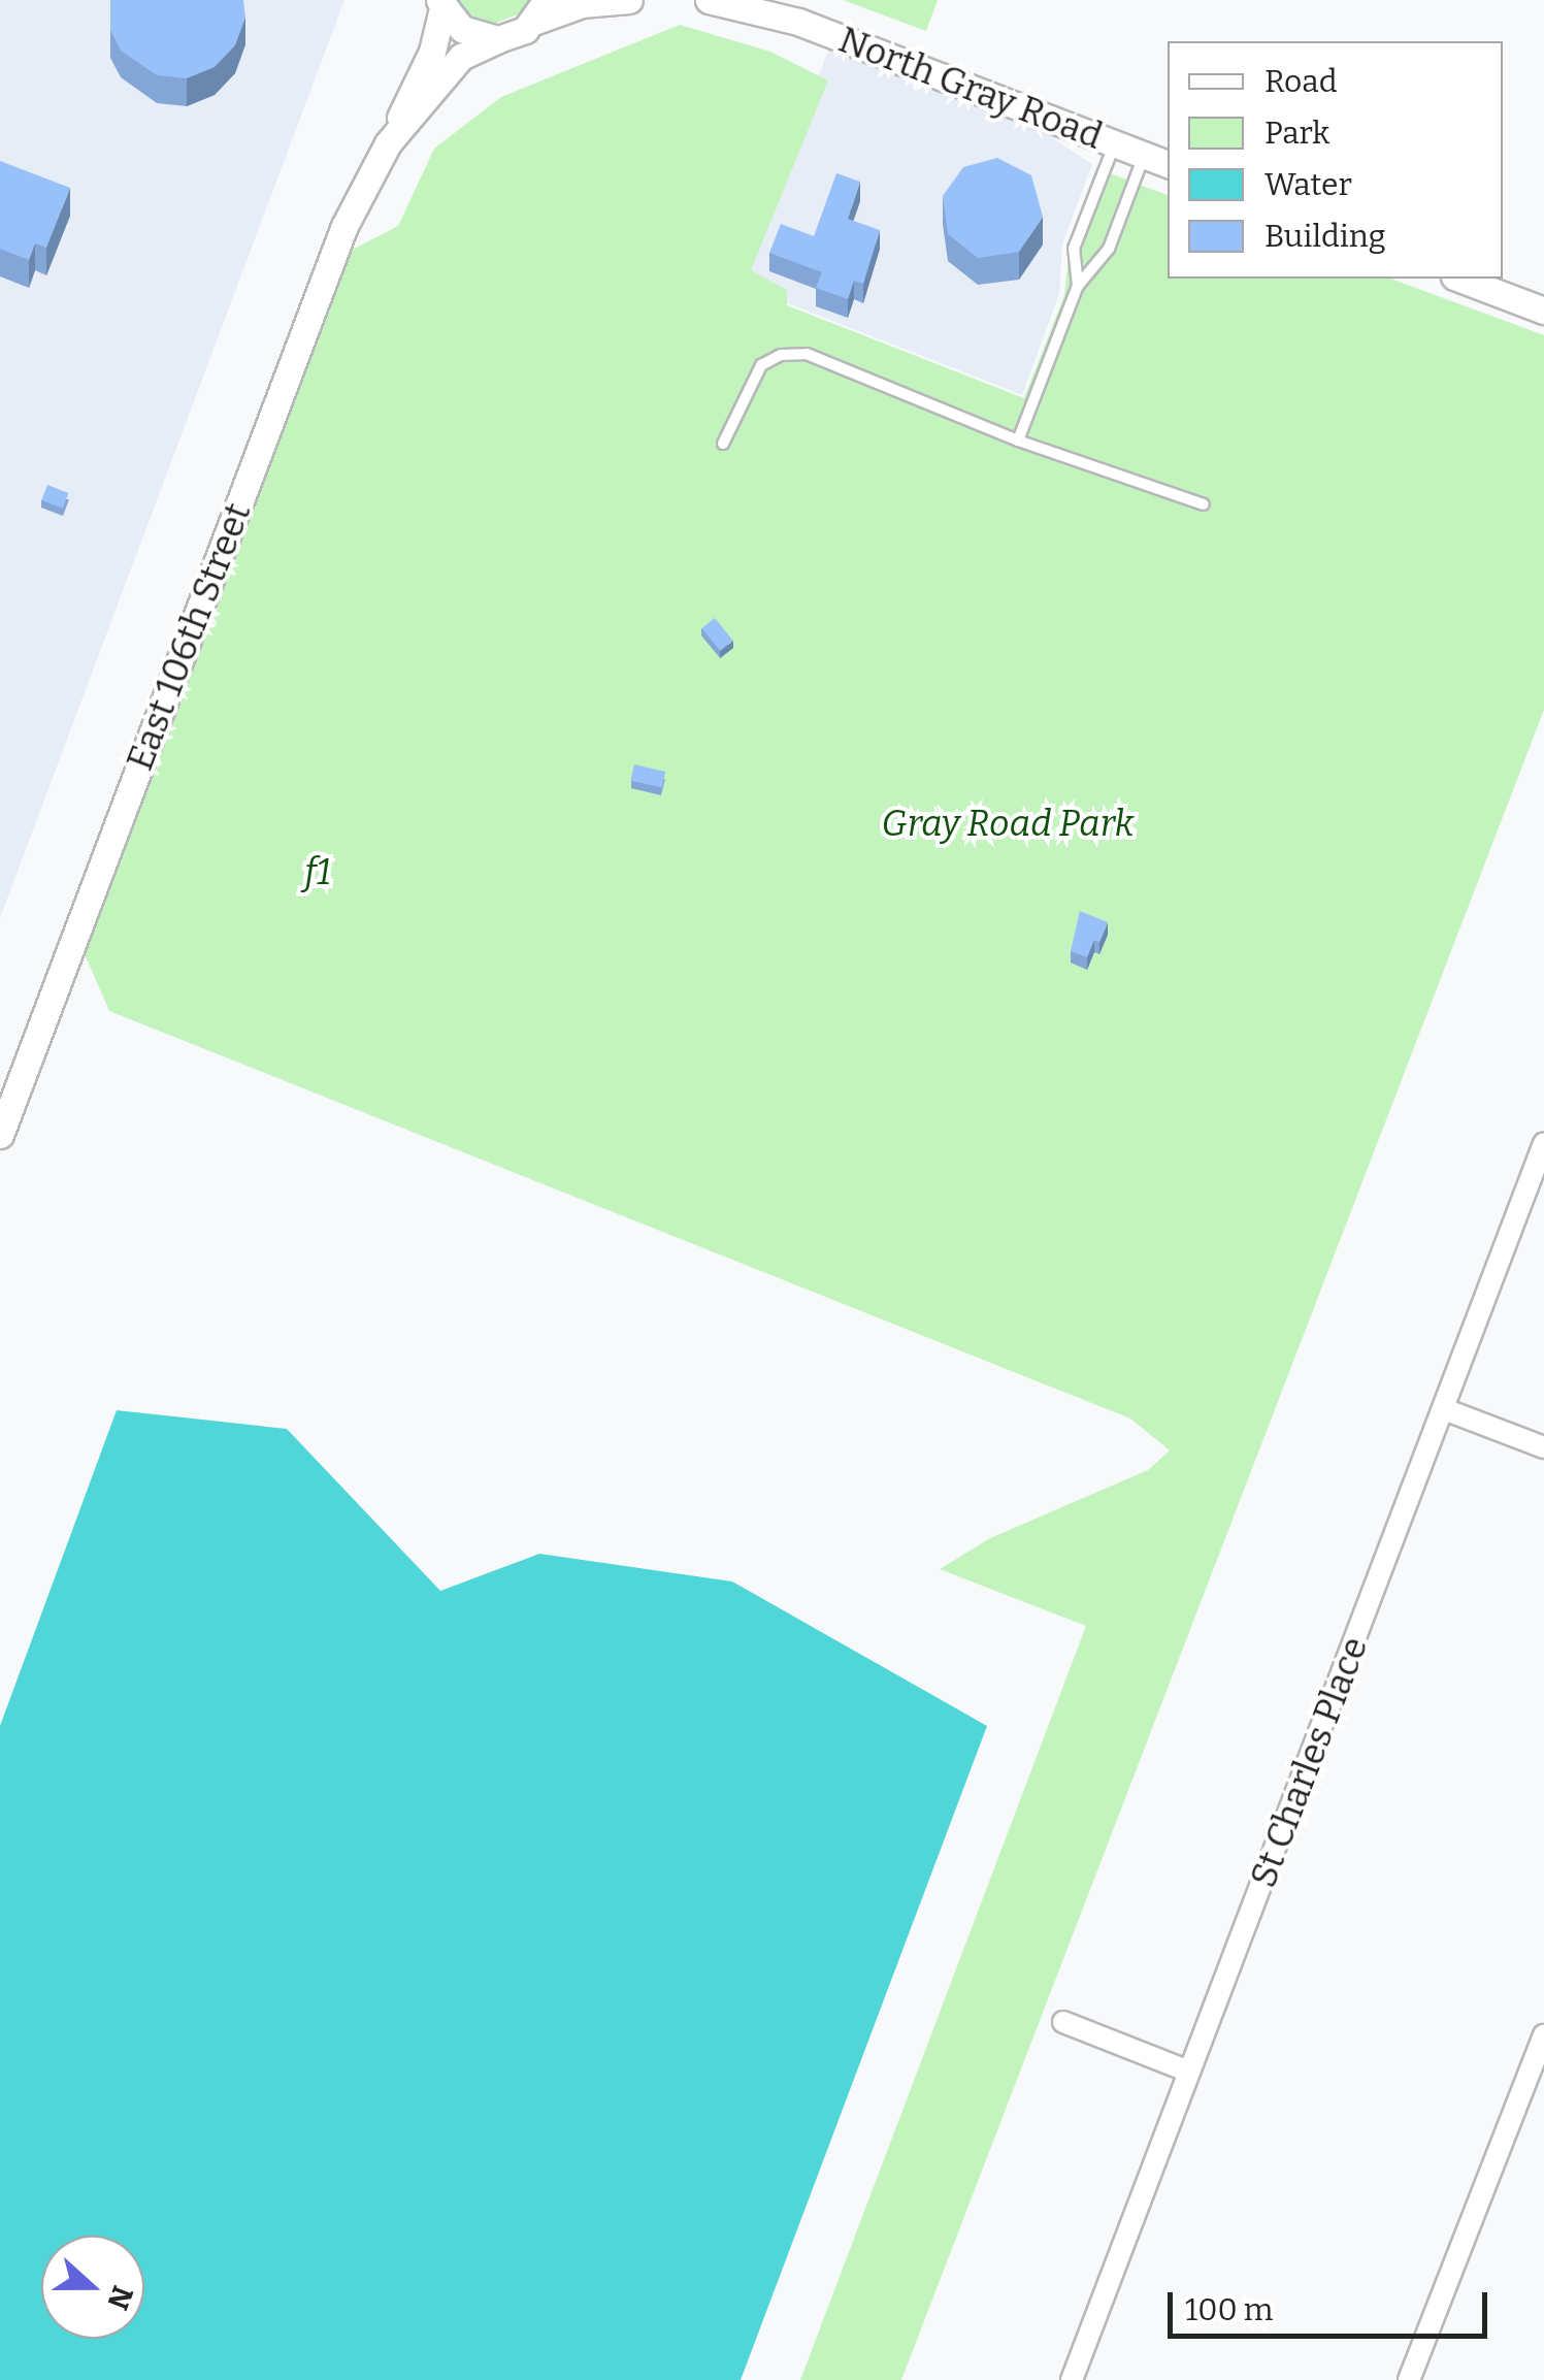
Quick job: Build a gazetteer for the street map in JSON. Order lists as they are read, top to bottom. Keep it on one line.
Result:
{"streets":{"street":["North Gray Road","East 106th Street","St Charles Place"]},"parks":["Gray Road Park","f1"],"legend":["Road","Park","Water","Building"],"scale_bar":"100 m","north":"right"}
